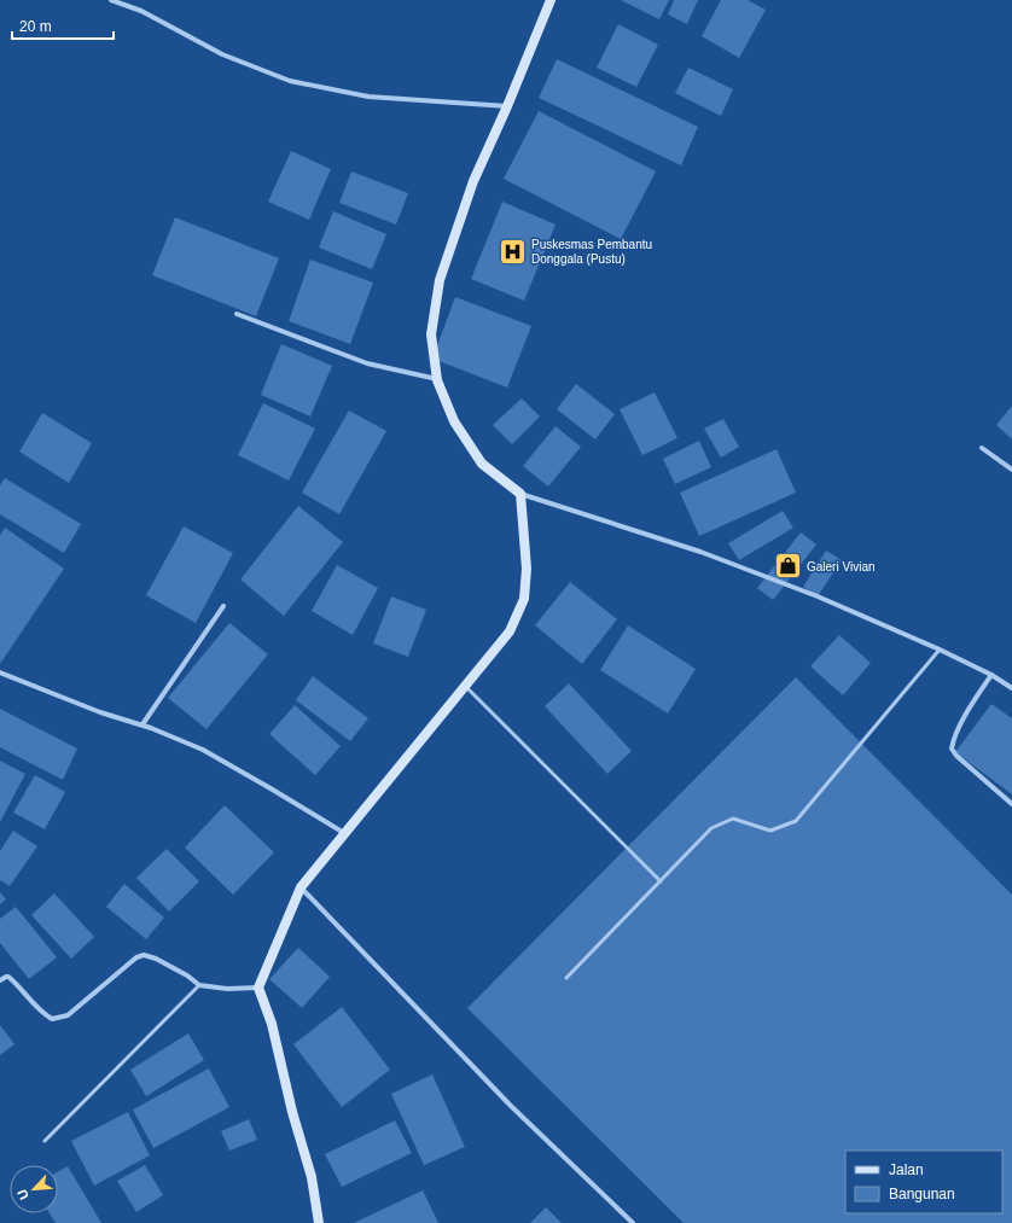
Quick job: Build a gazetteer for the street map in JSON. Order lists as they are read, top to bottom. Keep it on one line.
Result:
{"places":{"hospital":["Puskesmas Pembantu Donggala (Pustu)"],"shop":["Galeri Vivian"]},"legend":["Jalan","Bangunan"],"scale_bar":"20 m","north":"bottom left"}
